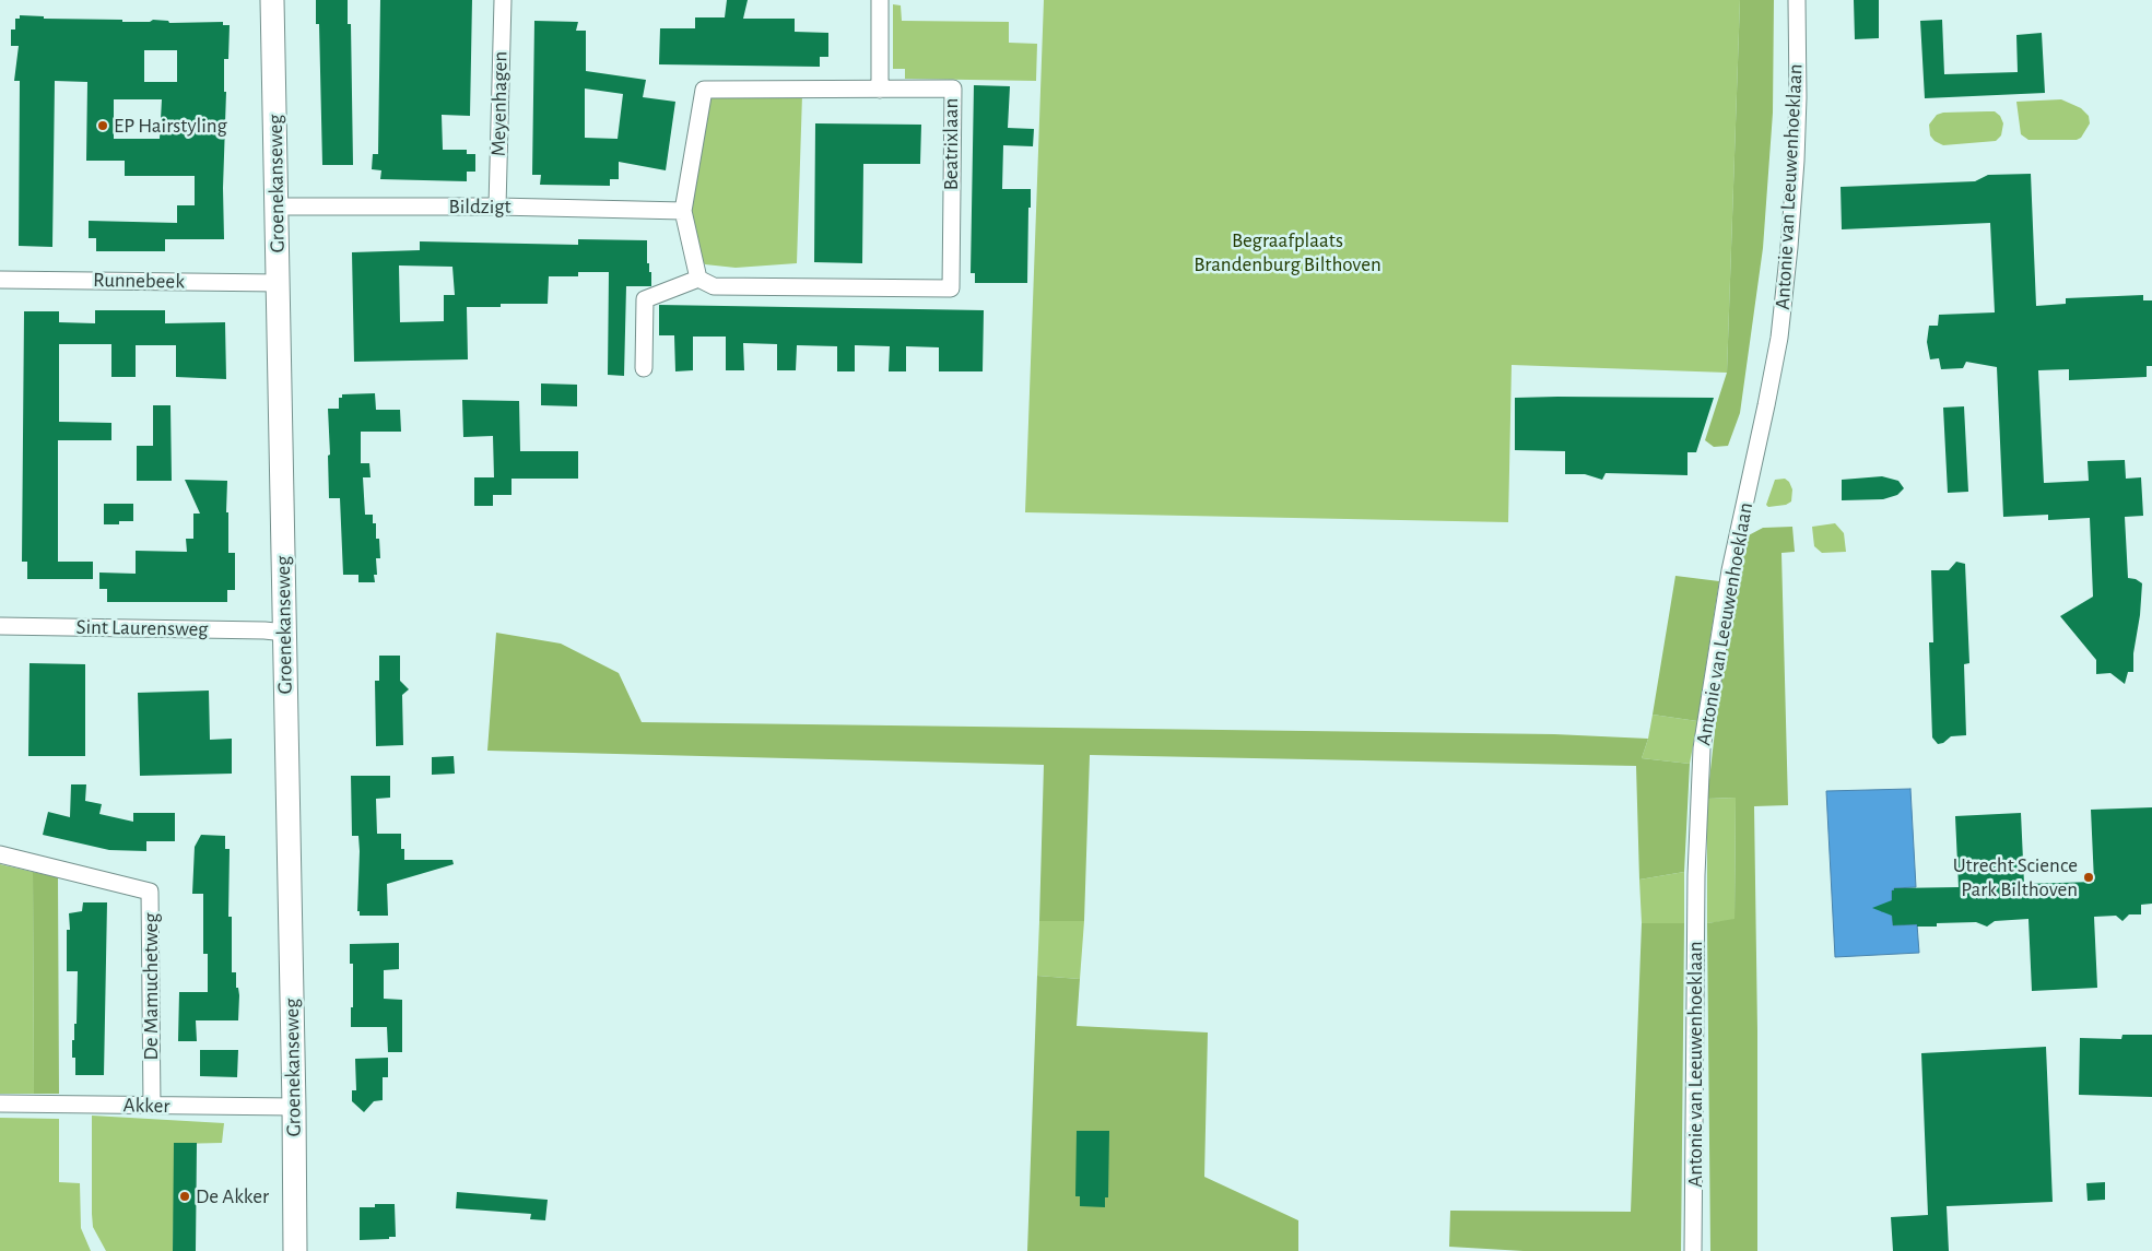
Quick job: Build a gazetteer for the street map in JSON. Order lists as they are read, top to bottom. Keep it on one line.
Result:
{"streets":{"main road":["Groenekanseweg"],"street":["Meyenhagen","Beatrixlaan","Antonie van Leeuwenhoeklaan","Bildzigt","Runnebeek","Sint Laurensweg","De Mamuchetweg","Akker"]},"crossings":[["Meyenhagen","Bildzigt"],["Beatrixlaan","Bildzigt"],["Groenekanseweg","Bildzigt"],["Groenekanseweg","Runnebeek"],["Groenekanseweg","Sint Laurensweg"],["Groenekanseweg","Akker"],["De Mamuchetweg","Akker"]],"parks":["Begraafplaats Brandenburg Bilthoven"],"places":["EP Hairstyling","Utrecht Science Park Bilthoven","De Akker"]}
